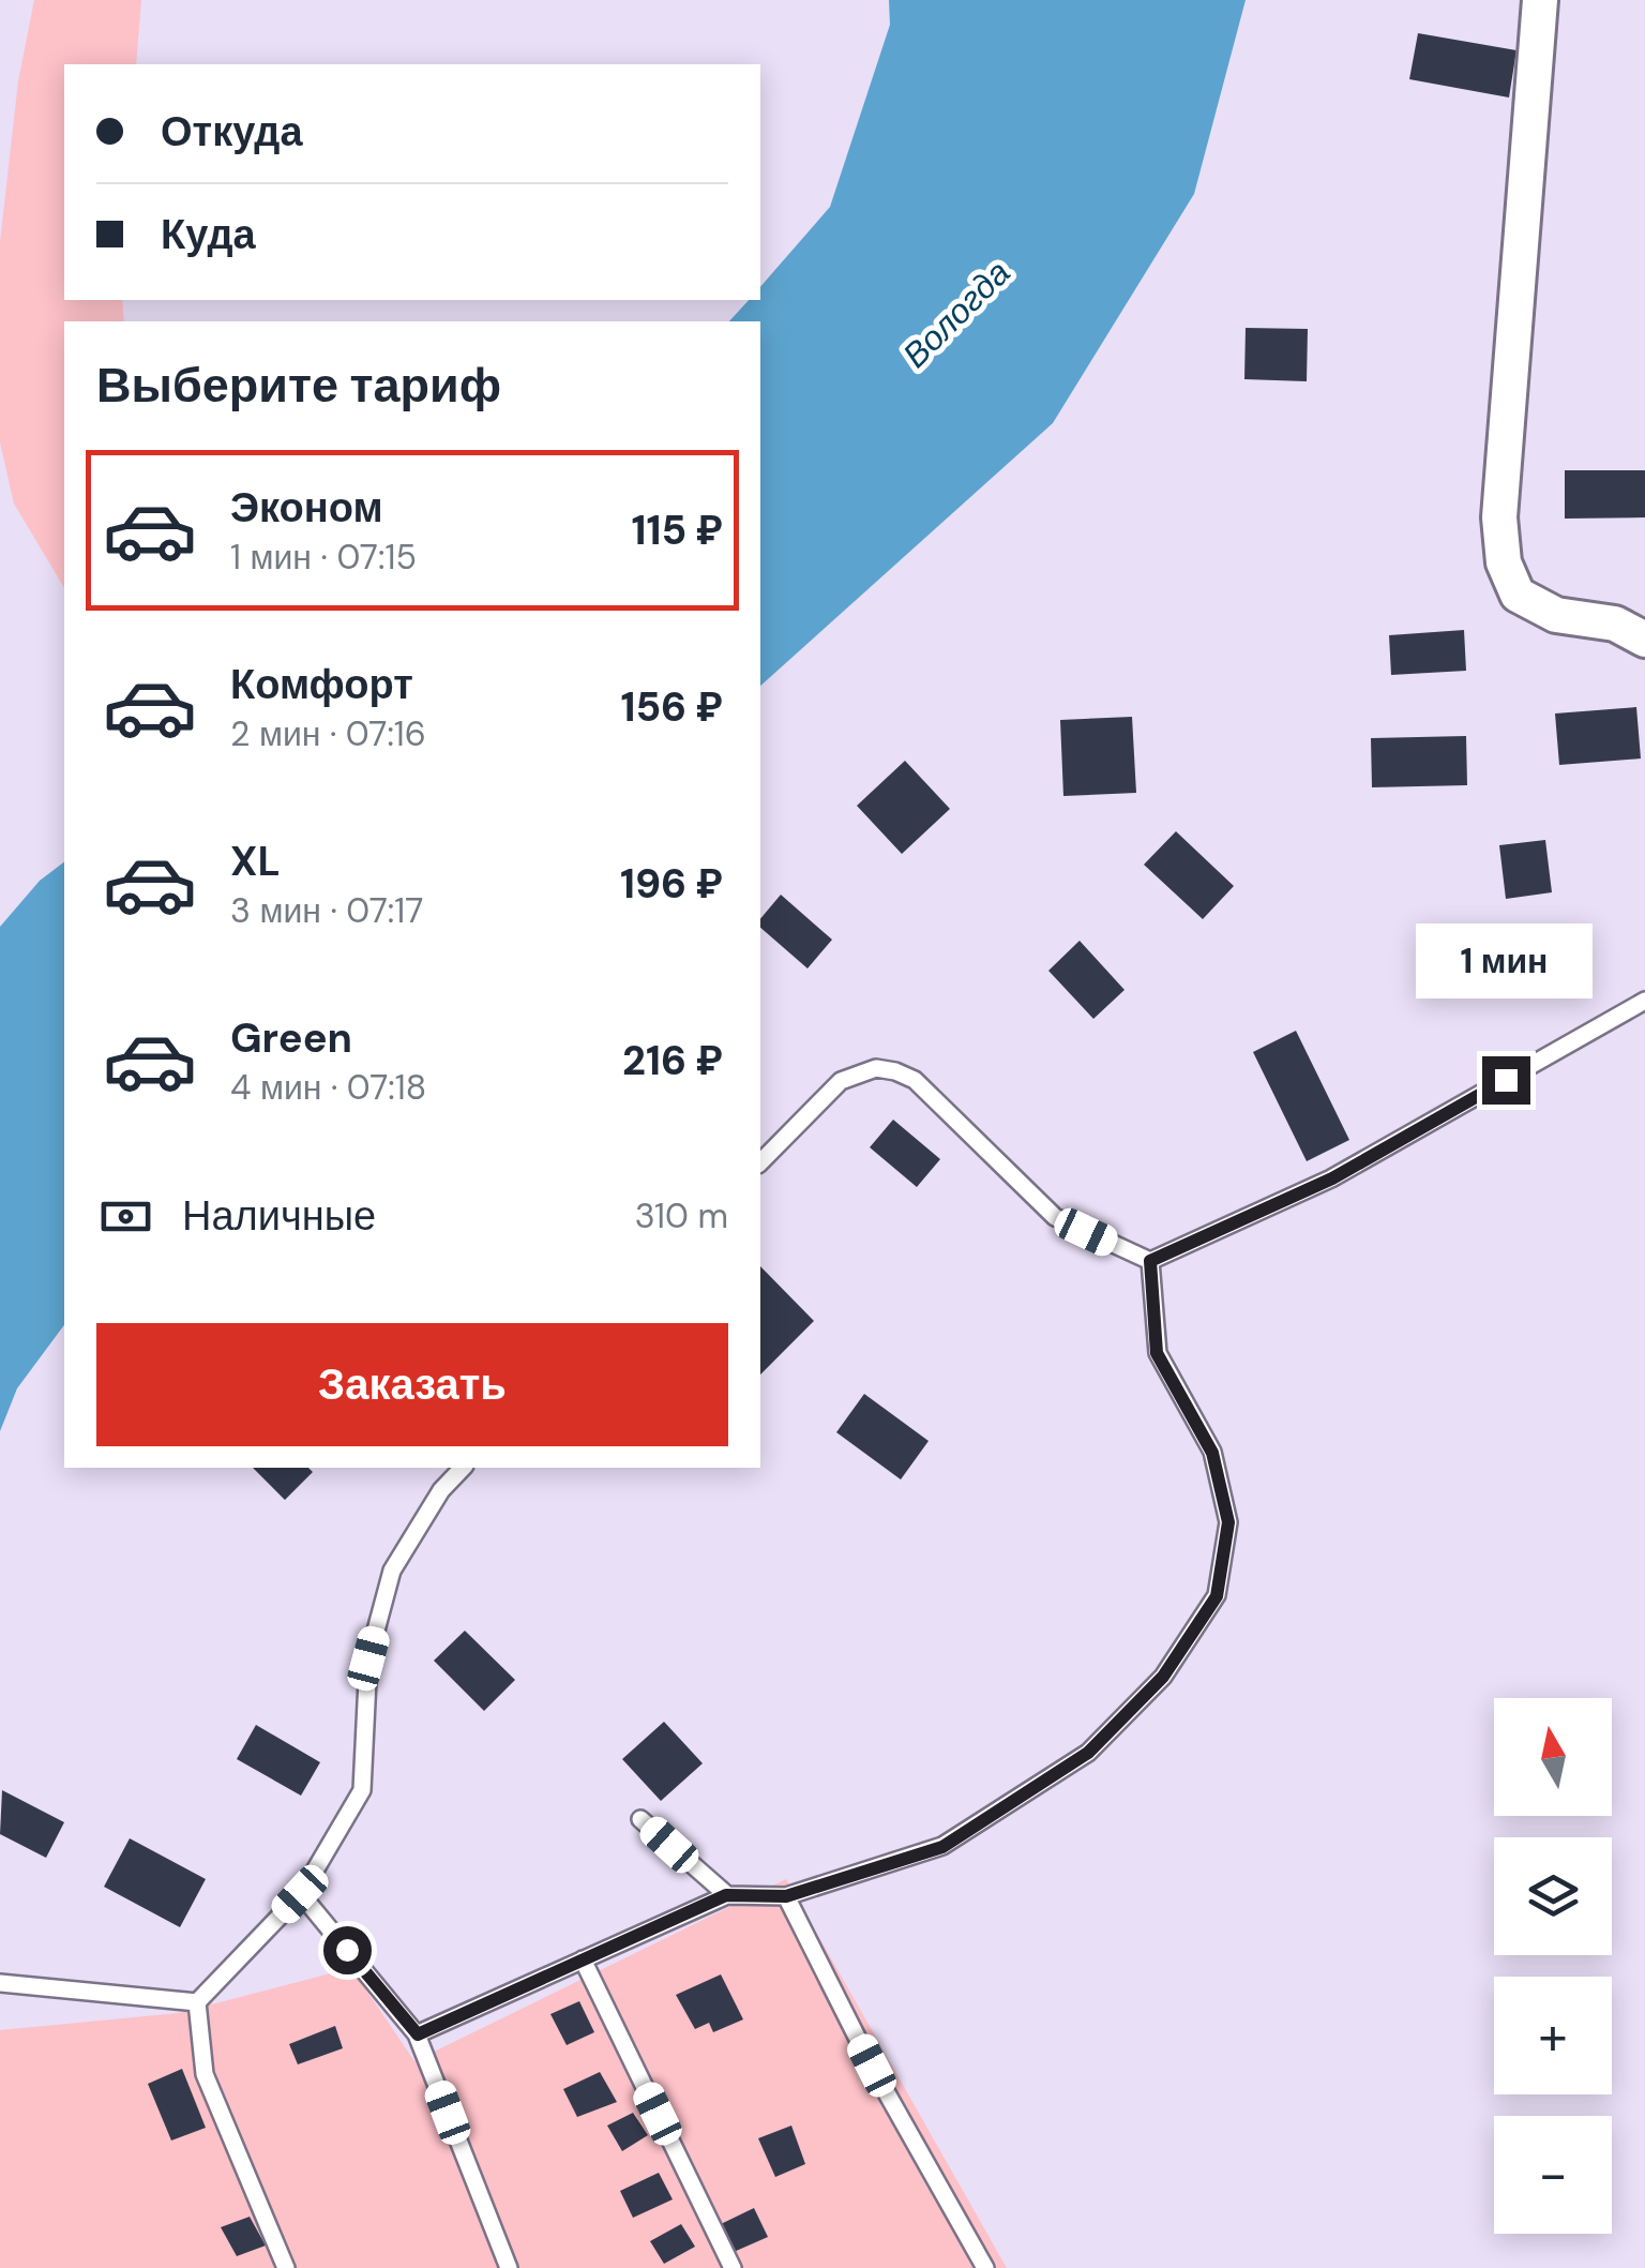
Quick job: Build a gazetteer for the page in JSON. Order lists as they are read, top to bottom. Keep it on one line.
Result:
{"water":["Вологда"],"north":"top","page":{"banner":["Откуда","Куда"],"heading":"Выберите тариф","list":[{"name":"Эконом","note":"1 мин · 07:15","value":"115 ₽"},{"name":"Комфорт","note":"2 мин · 07:16","value":"156 ₽"},{"name":"XL","note":"3 мин · 07:17","value":"196 ₽"},{"name":"Green","note":"4 мин · 07:18","value":"216 ₽"}],"bubble":"1 мин","pay":["Наличные","310 m"],"buttons":"Заказать","map_buttons":["+","−"]}}
